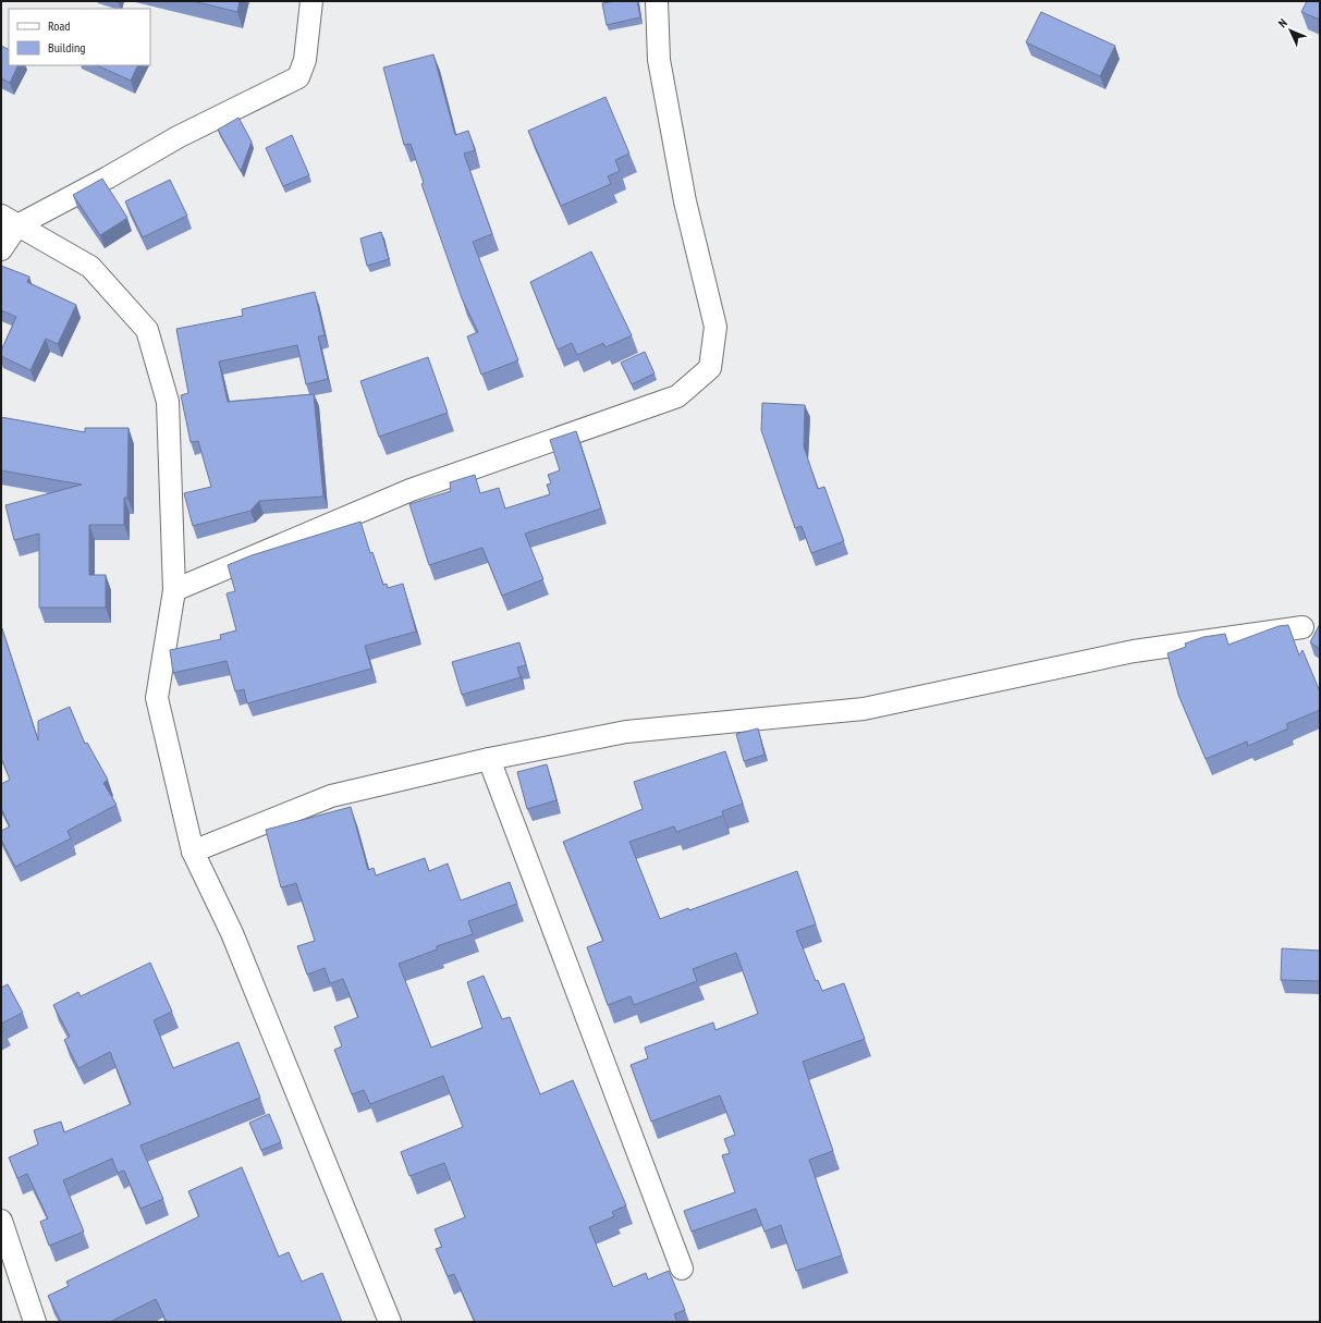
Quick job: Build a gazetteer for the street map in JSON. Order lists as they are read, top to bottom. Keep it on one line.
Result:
{"legend":["Road","Building"],"north":"top left"}
